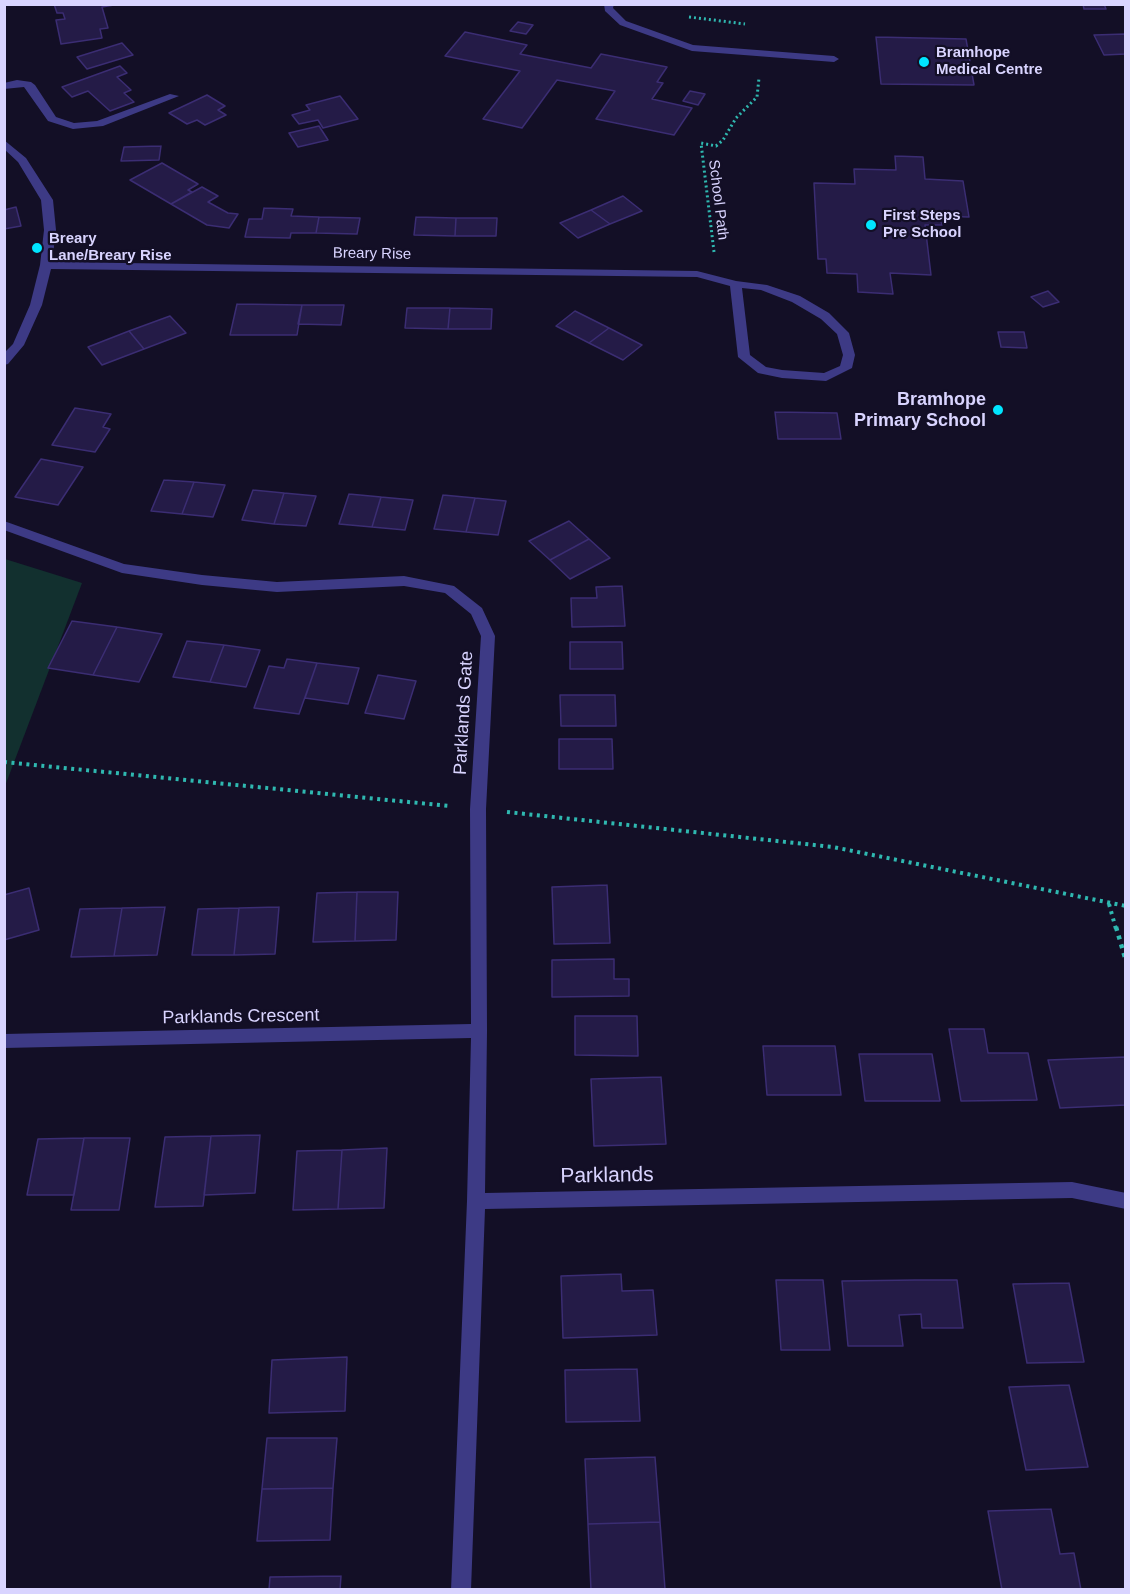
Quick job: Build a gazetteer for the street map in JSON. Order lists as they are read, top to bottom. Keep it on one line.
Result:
{"streets":{"street":["Breary Rise","Parklands Gate","Parklands Crescent","Parklands"],"path":["School Path"]},"crossings":[["School Path","Breary Rise"],["Parklands Gate","Parklands Crescent"],["Parklands Gate","Parklands"]],"places":["Bramhope Medical Centre","First Steps Pre School","Breary Lane/Breary Rise","Bramhope Primary School"]}
